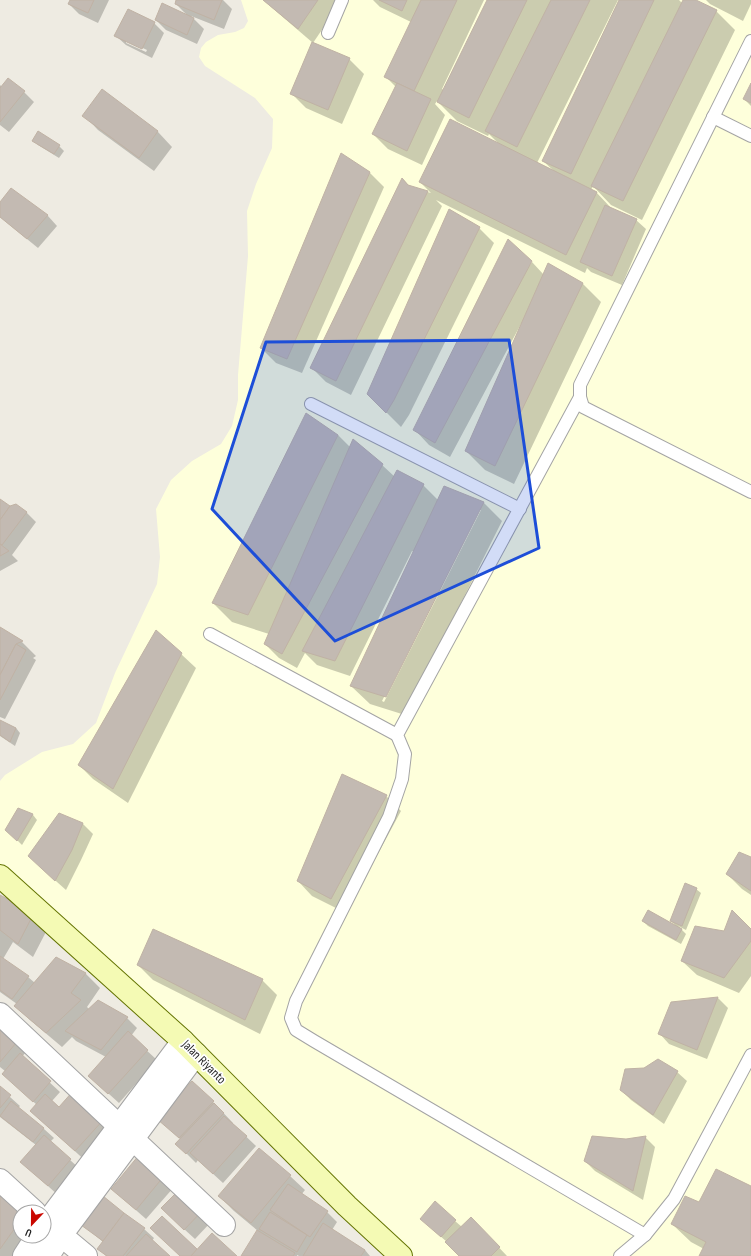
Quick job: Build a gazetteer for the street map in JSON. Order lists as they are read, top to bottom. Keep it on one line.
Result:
{"streets":{"street":["Jalan Riyanto"]},"north":"bottom"}
